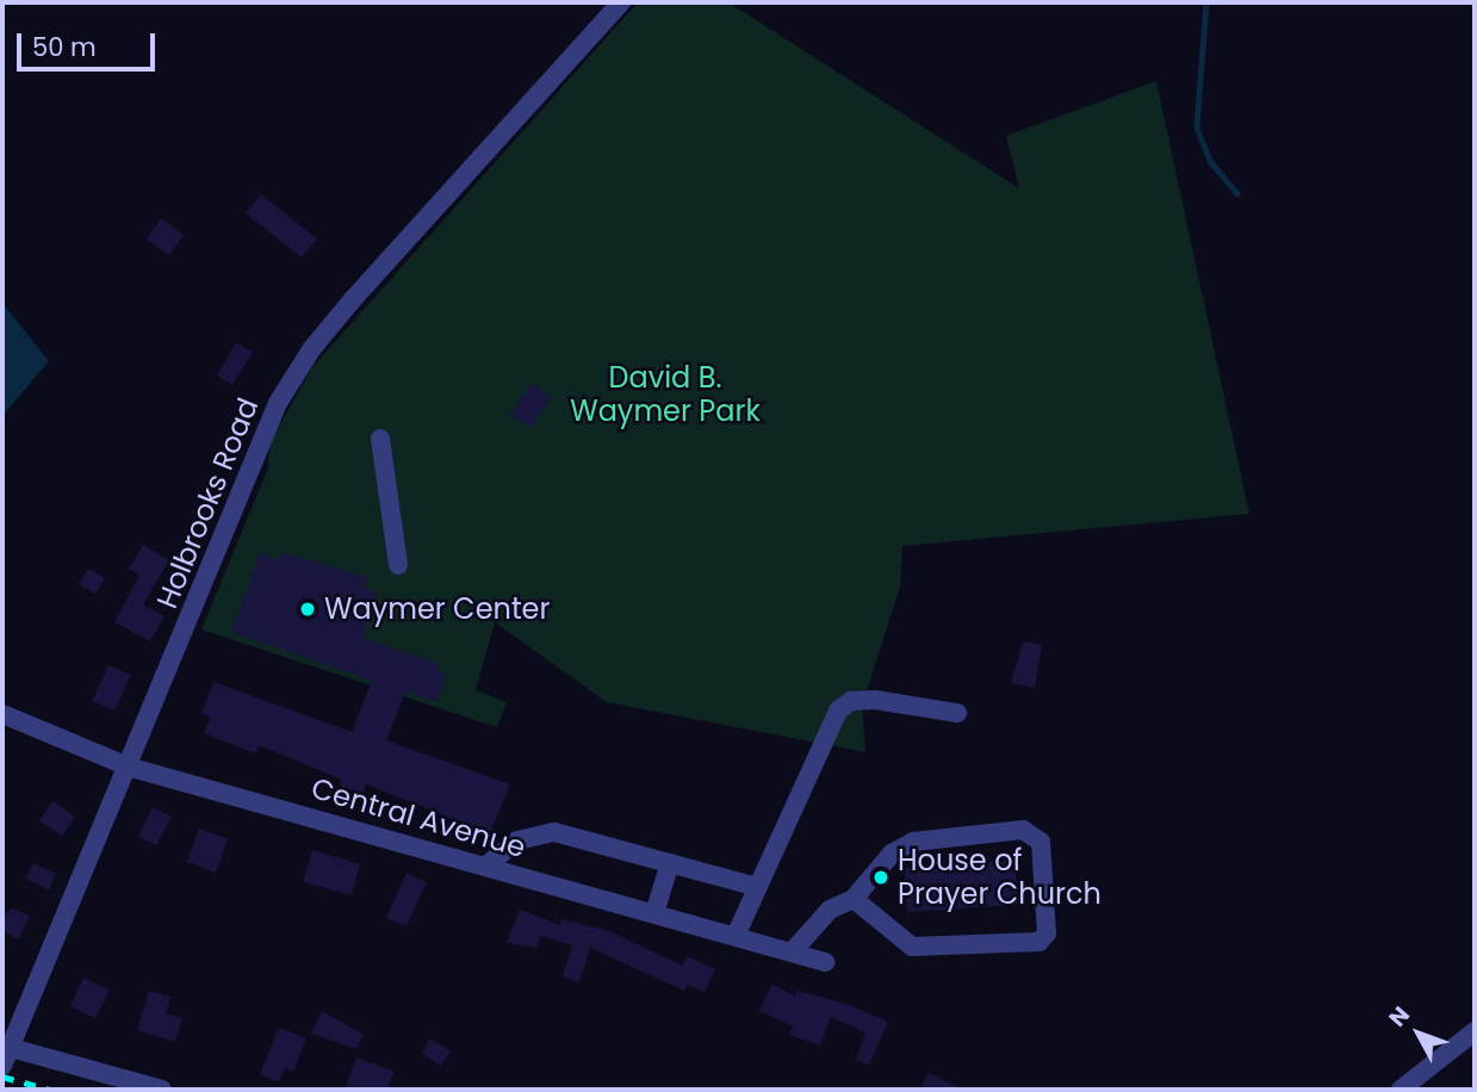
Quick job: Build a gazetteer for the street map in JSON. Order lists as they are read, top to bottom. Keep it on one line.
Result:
{"streets":{"street":["Holbrooks Road","Central Avenue"]},"crossings":[["Holbrooks Road","Central Avenue"]],"parks":["David B. Waymer Park"],"places":["Waymer Center","House of Prayer Church"],"scale_bar":"50 m","north":"top left"}
